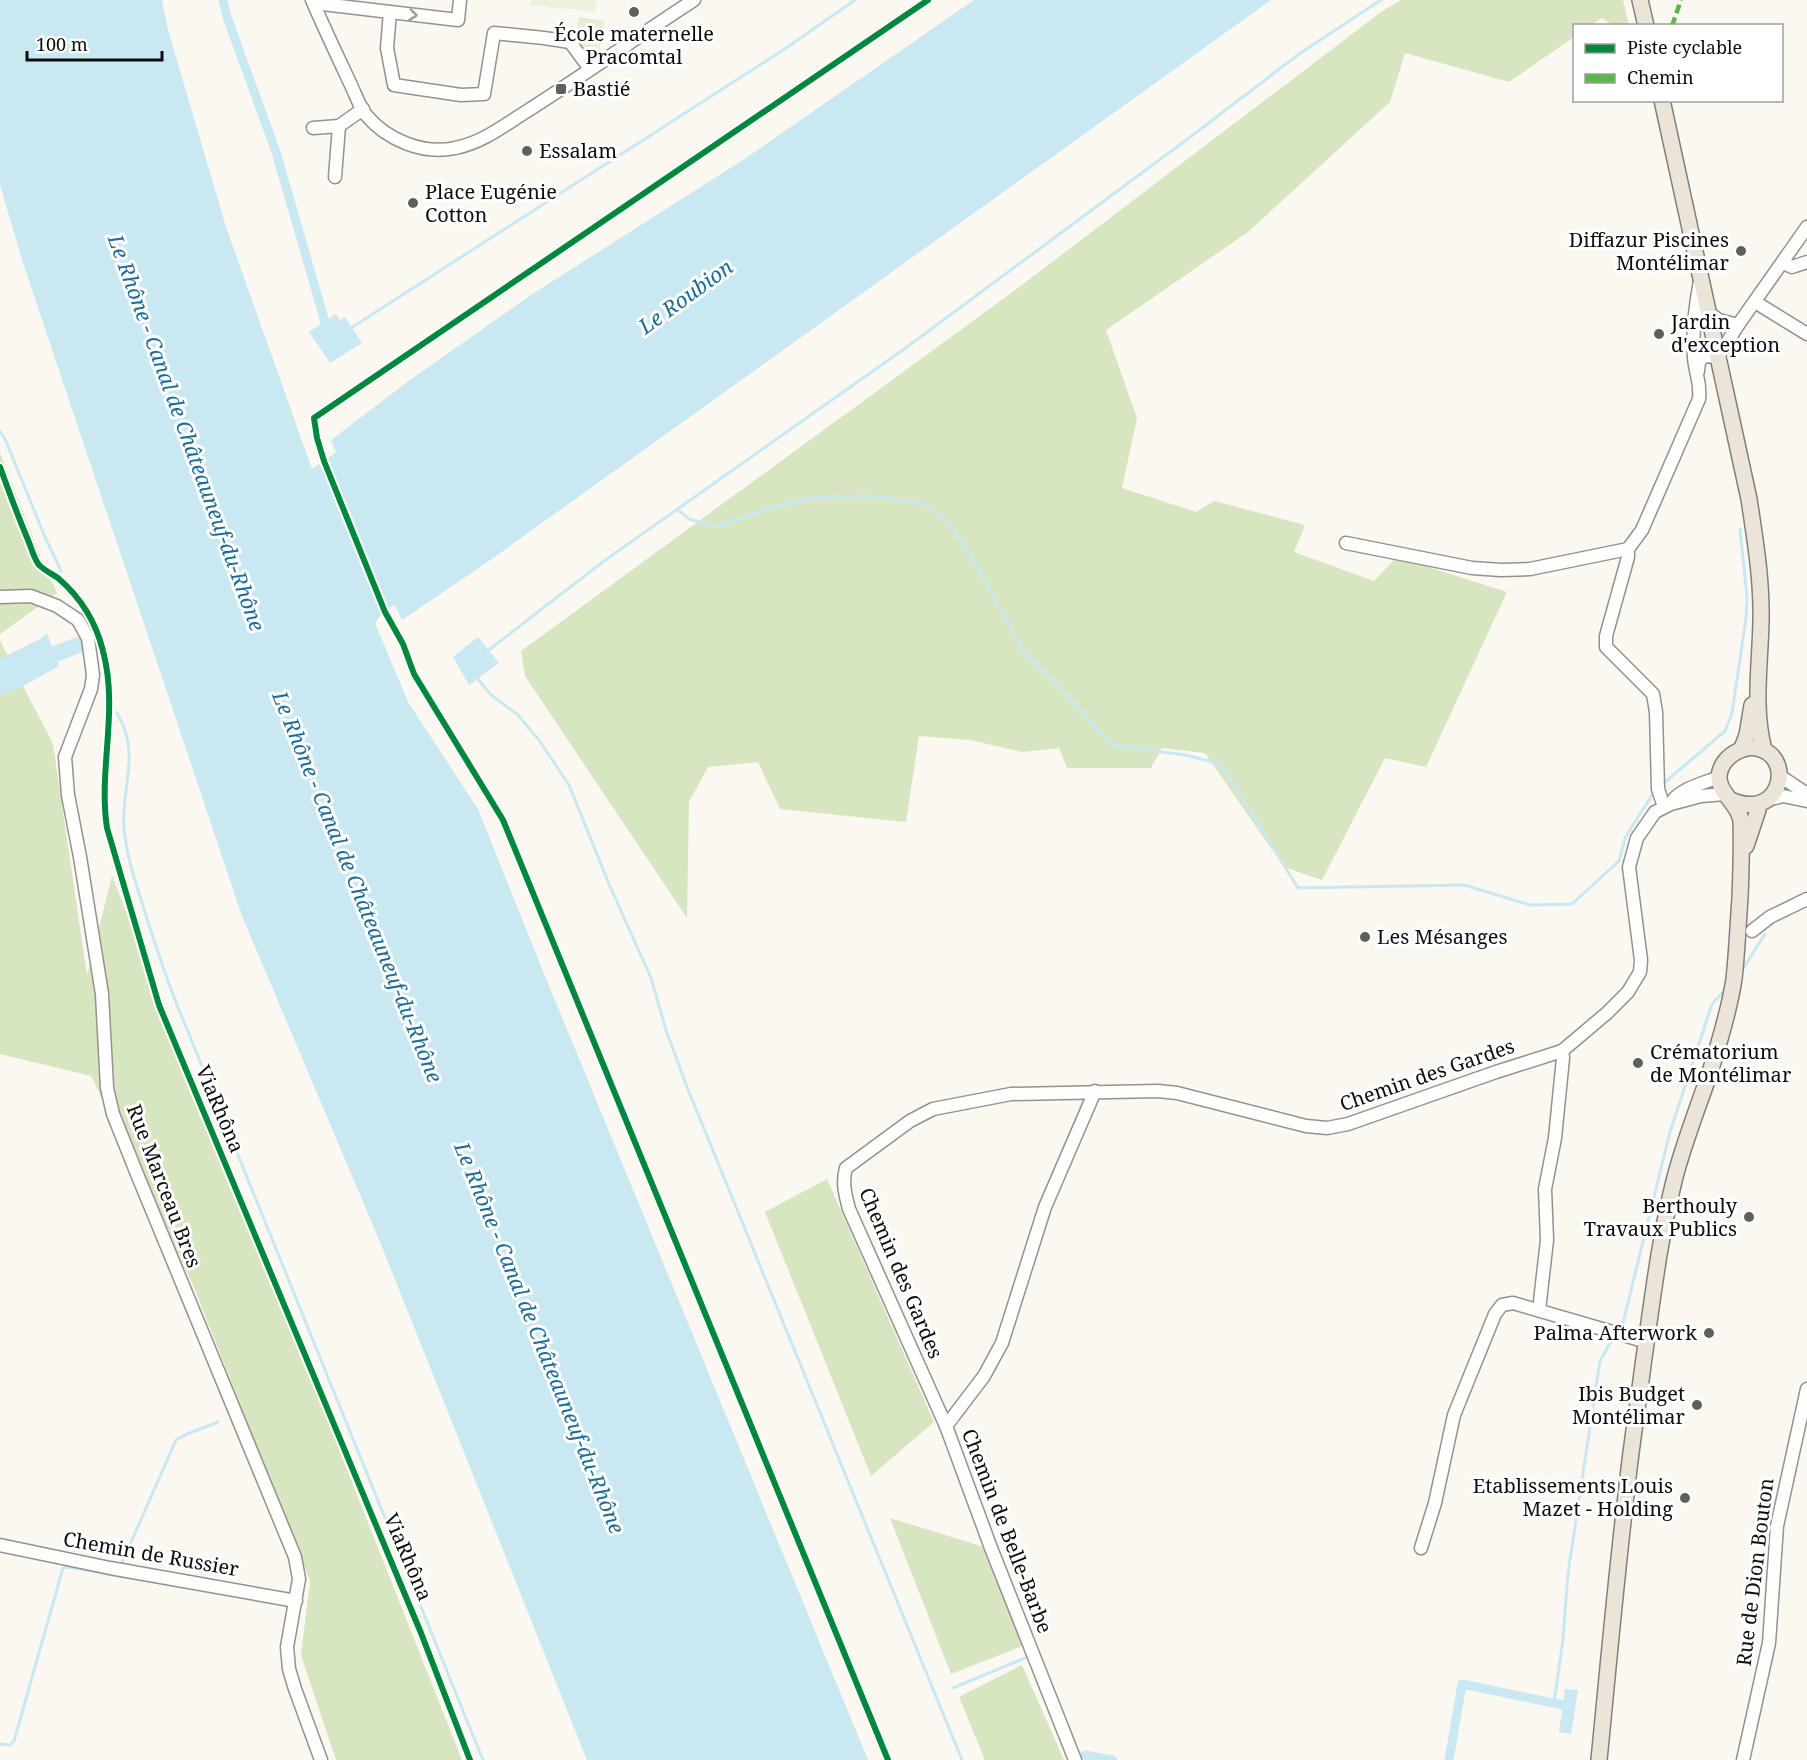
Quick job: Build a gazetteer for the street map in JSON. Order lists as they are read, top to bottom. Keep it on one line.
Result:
{"streets":{"street":["Chemin des Gardes","Rue Marceau Bres","Chemin de Belle-Barbe","Chemin de Russier","Rue de Dion Bouton"],"cycle path":["ViaRhôna"]},"crossings":[["Chemin des Gardes","Chemin de Belle-Barbe"],["Rue Marceau Bres","Chemin de Russier"]],"water":["Le Roubion","Le Rhône - Canal de Châteauneuf-du-Rhône"],"places":{"other":["École maternelle Pracomtal","Essalam","Place Eugénie Cotton","Diffazur Piscines Montélimar","Jardin d'exception","Les Mésanges","Crématorium de Montélimar","Berthouly Travaux Publics","Palma Afterwork","Ibis Budget Montélimar","Etablissements Louis Mazet - Holding"],"transit":["Bastié"]},"legend":["Piste cyclable","Chemin"],"scale_bar":"100 m"}
